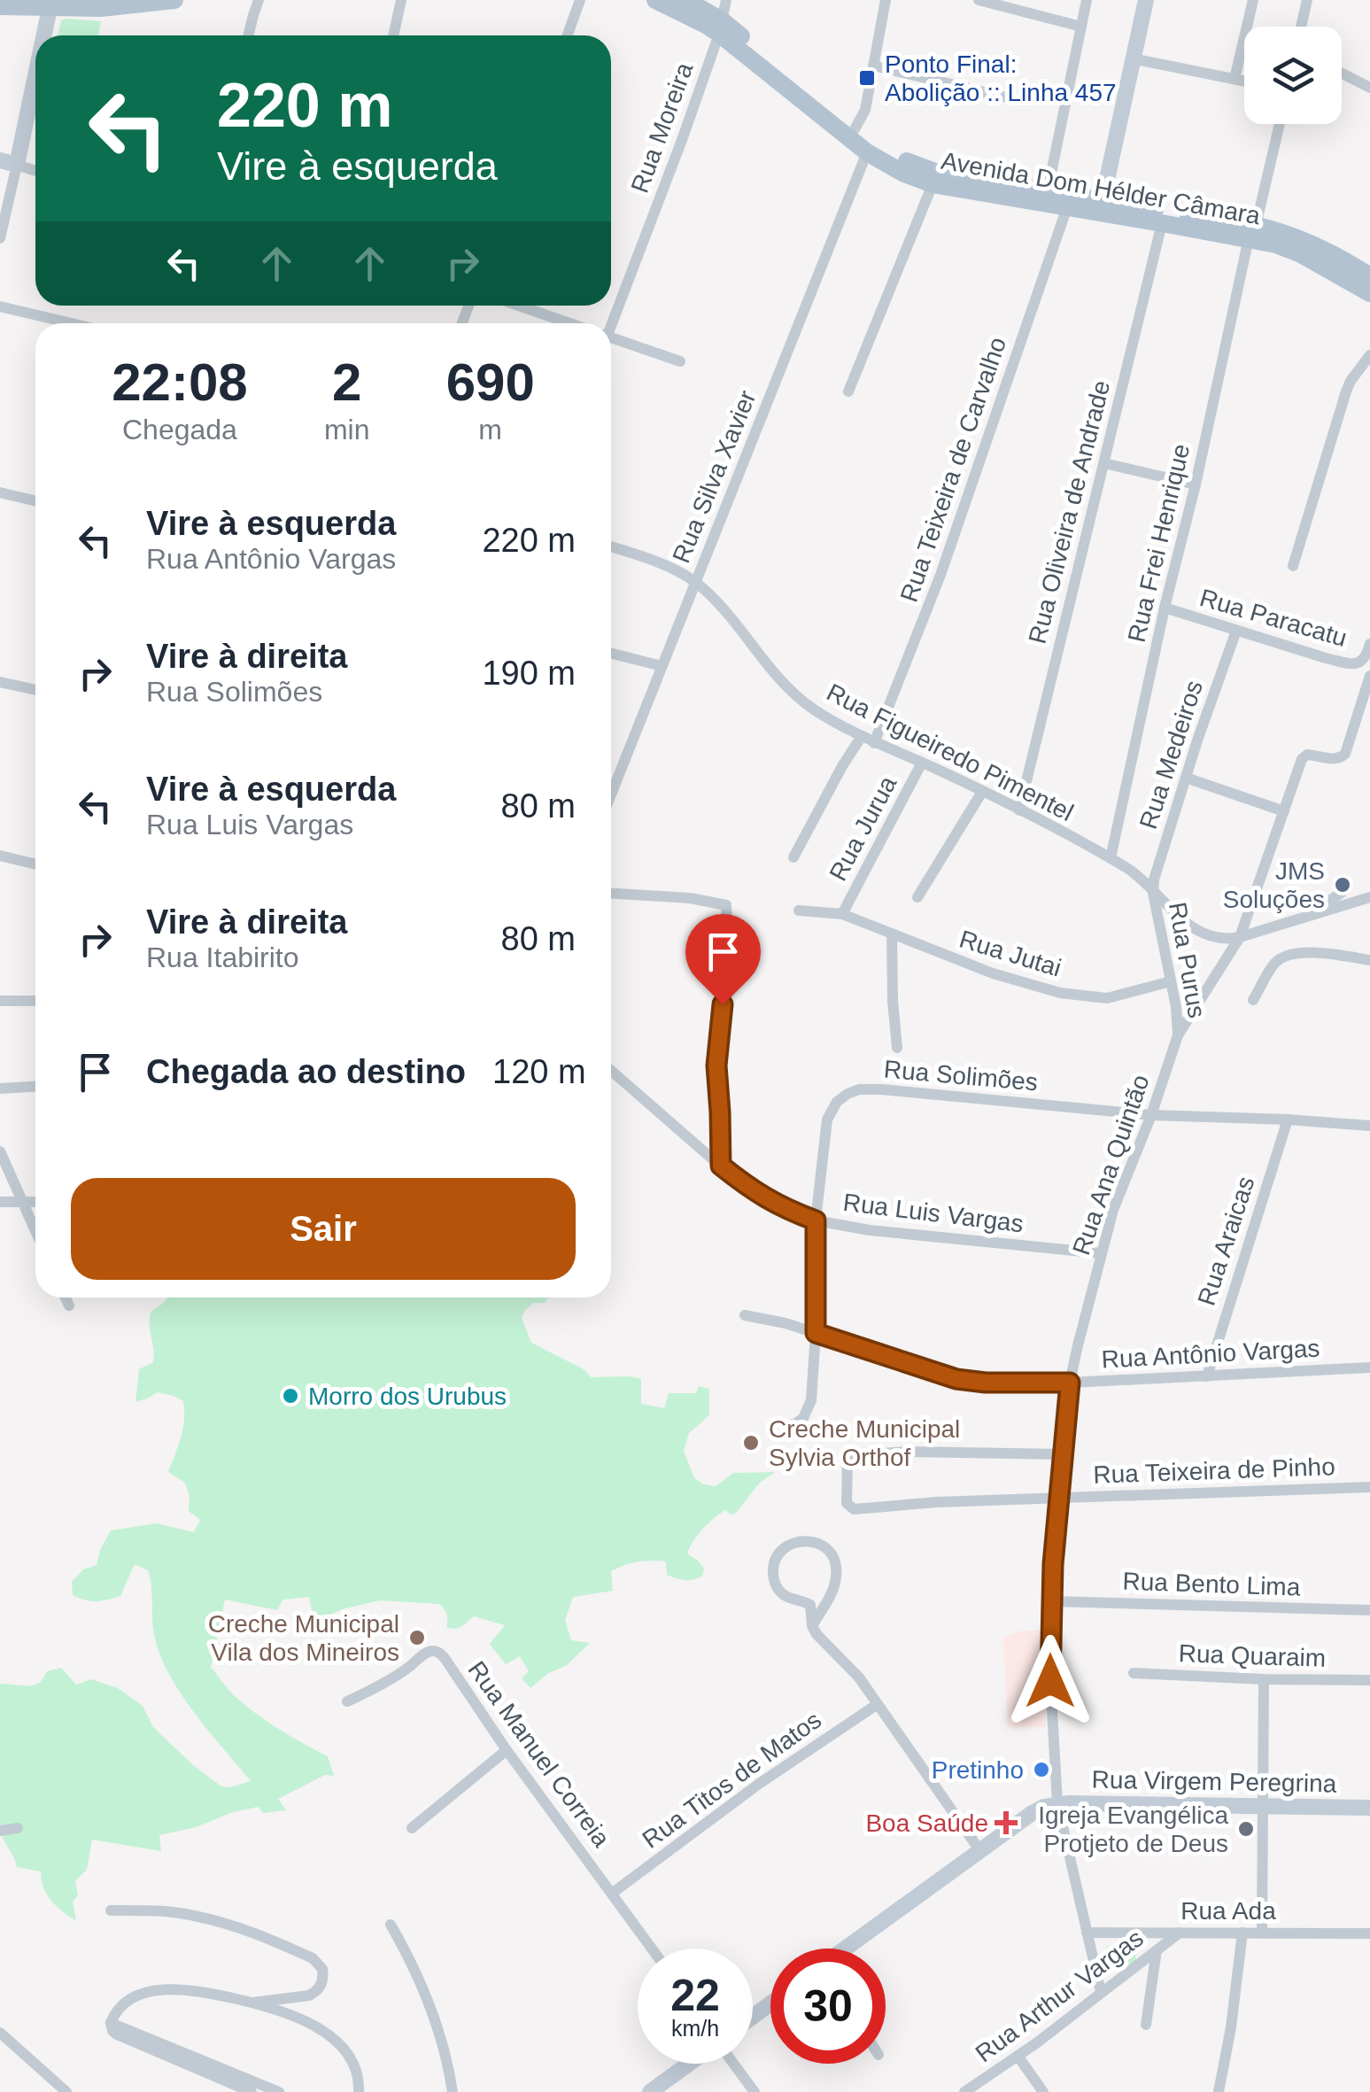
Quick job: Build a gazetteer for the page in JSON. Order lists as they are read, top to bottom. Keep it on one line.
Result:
{"streets":{"main road":["Avenida Dom Hélder Câmara"],"street":["Rua Moreira","Rua Teixeira de Carvalho","Rua Silva Xavier","Rua Oliveira de Andrade","Rua Frei Henrique","Rua Paracatu","Rua Figueiredo Pimentel","Rua Medeiros","Rua Jurua","Rua Jutai","Rua Purus","Rua Solimões","Rua Ana Quintão","Rua Luis Vargas","Rua Araicas","Rua Antônio Vargas","Rua Teixeira de Pinho","Rua Bento Lima","Rua Quaraim","Rua Manuel Correia","Rua Titos de Matos","Rua Virgem Peregrina","Rua Ada","Rua Arthur Vargas"]},"crossings":[["Rua Moreira","Avenida Dom Hélder Câmara"],["Avenida Dom Hélder Câmara","Rua Teixeira de Carvalho"],["Avenida Dom Hélder Câmara","Rua Silva Xavier"],["Avenida Dom Hélder Câmara","Rua Oliveira de Andrade"],["Avenida Dom Hélder Câmara","Rua Frei Henrique"],["Rua Teixeira de Carvalho","Rua Figueiredo Pimentel"],["Rua Silva Xavier","Rua Figueiredo Pimentel"],["Rua Oliveira de Andrade","Rua Figueiredo Pimentel"],["Rua Frei Henrique","Rua Paracatu"],["Rua Frei Henrique","Rua Figueiredo Pimentel"],["Rua Paracatu","Rua Medeiros"],["Rua Figueiredo Pimentel","Rua Medeiros"],["Rua Figueiredo Pimentel","Rua Jurua"],["Rua Figueiredo Pimentel","Rua Purus"],["Rua Medeiros","Rua Purus"],["Rua Jurua","Rua Jutai"],["Rua Jutai","Rua Purus"],["Rua Purus","Rua Ana Quintão"],["Rua Solimões","Rua Ana Quintão"],["Rua Solimões","Rua Luis Vargas"],["Rua Solimões","Rua Araicas"],["Rua Solimões","Rua Antônio Vargas"],["Rua Ana Quintão","Rua Luis Vargas"],["Rua Ana Quintão","Rua Antônio Vargas"],["Rua Ana Quintão","Rua Teixeira de Pinho"],["Rua Ana Quintão","Rua Bento Lima"],["Rua Ana Quintão","Rua Virgem Peregrina"],["Rua Ana Quintão","Rua Ada"],["Rua Ana Quintão","Rua Arthur Vargas"],["Rua Araicas","Rua Antônio Vargas"],["Rua Manuel Correia","Rua Titos de Matos"],["Rua Ada","Rua Arthur Vargas"]],"places":{"transit":["Ponto Final: Abolição :: Linha 457"],"other":["JMS Soluções","Morro dos Urubus","Creche Municipal Sylvia Orthof","Creche Municipal Vila dos Mineiros","Pretinho","Igreja Evangélica Protjeto de Deus"],"health":["Boa Saúde"]},"page":{"turn":["220 m","Vire à esquerda"],"eta":["22:08","Chegada","2","min","690","m"],"list":[{"name":"Vire à esquerda","note":"Rua Antônio Vargas","value":"220 m"},{"name":"Vire à direita","note":"Rua Solimões","value":"190 m"},{"name":"Vire à esquerda","note":"Rua Luis Vargas","value":"80 m"},{"name":"Vire à direita","note":"Rua Itabirito","value":"80 m"},{"name":"Chegada ao destino","value":"120 m"}],"buttons":"Sair","speed":"22 km/h","limit":"30"}}
